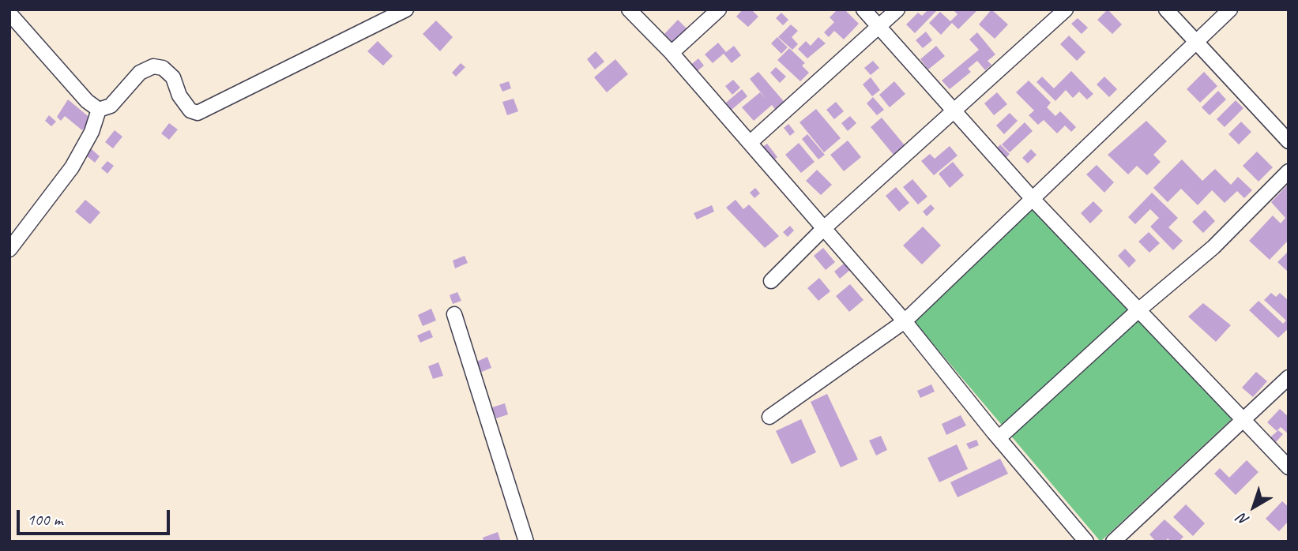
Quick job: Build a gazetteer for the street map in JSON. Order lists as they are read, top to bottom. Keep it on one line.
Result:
{"scale_bar":"100 m","north":"bottom left"}
